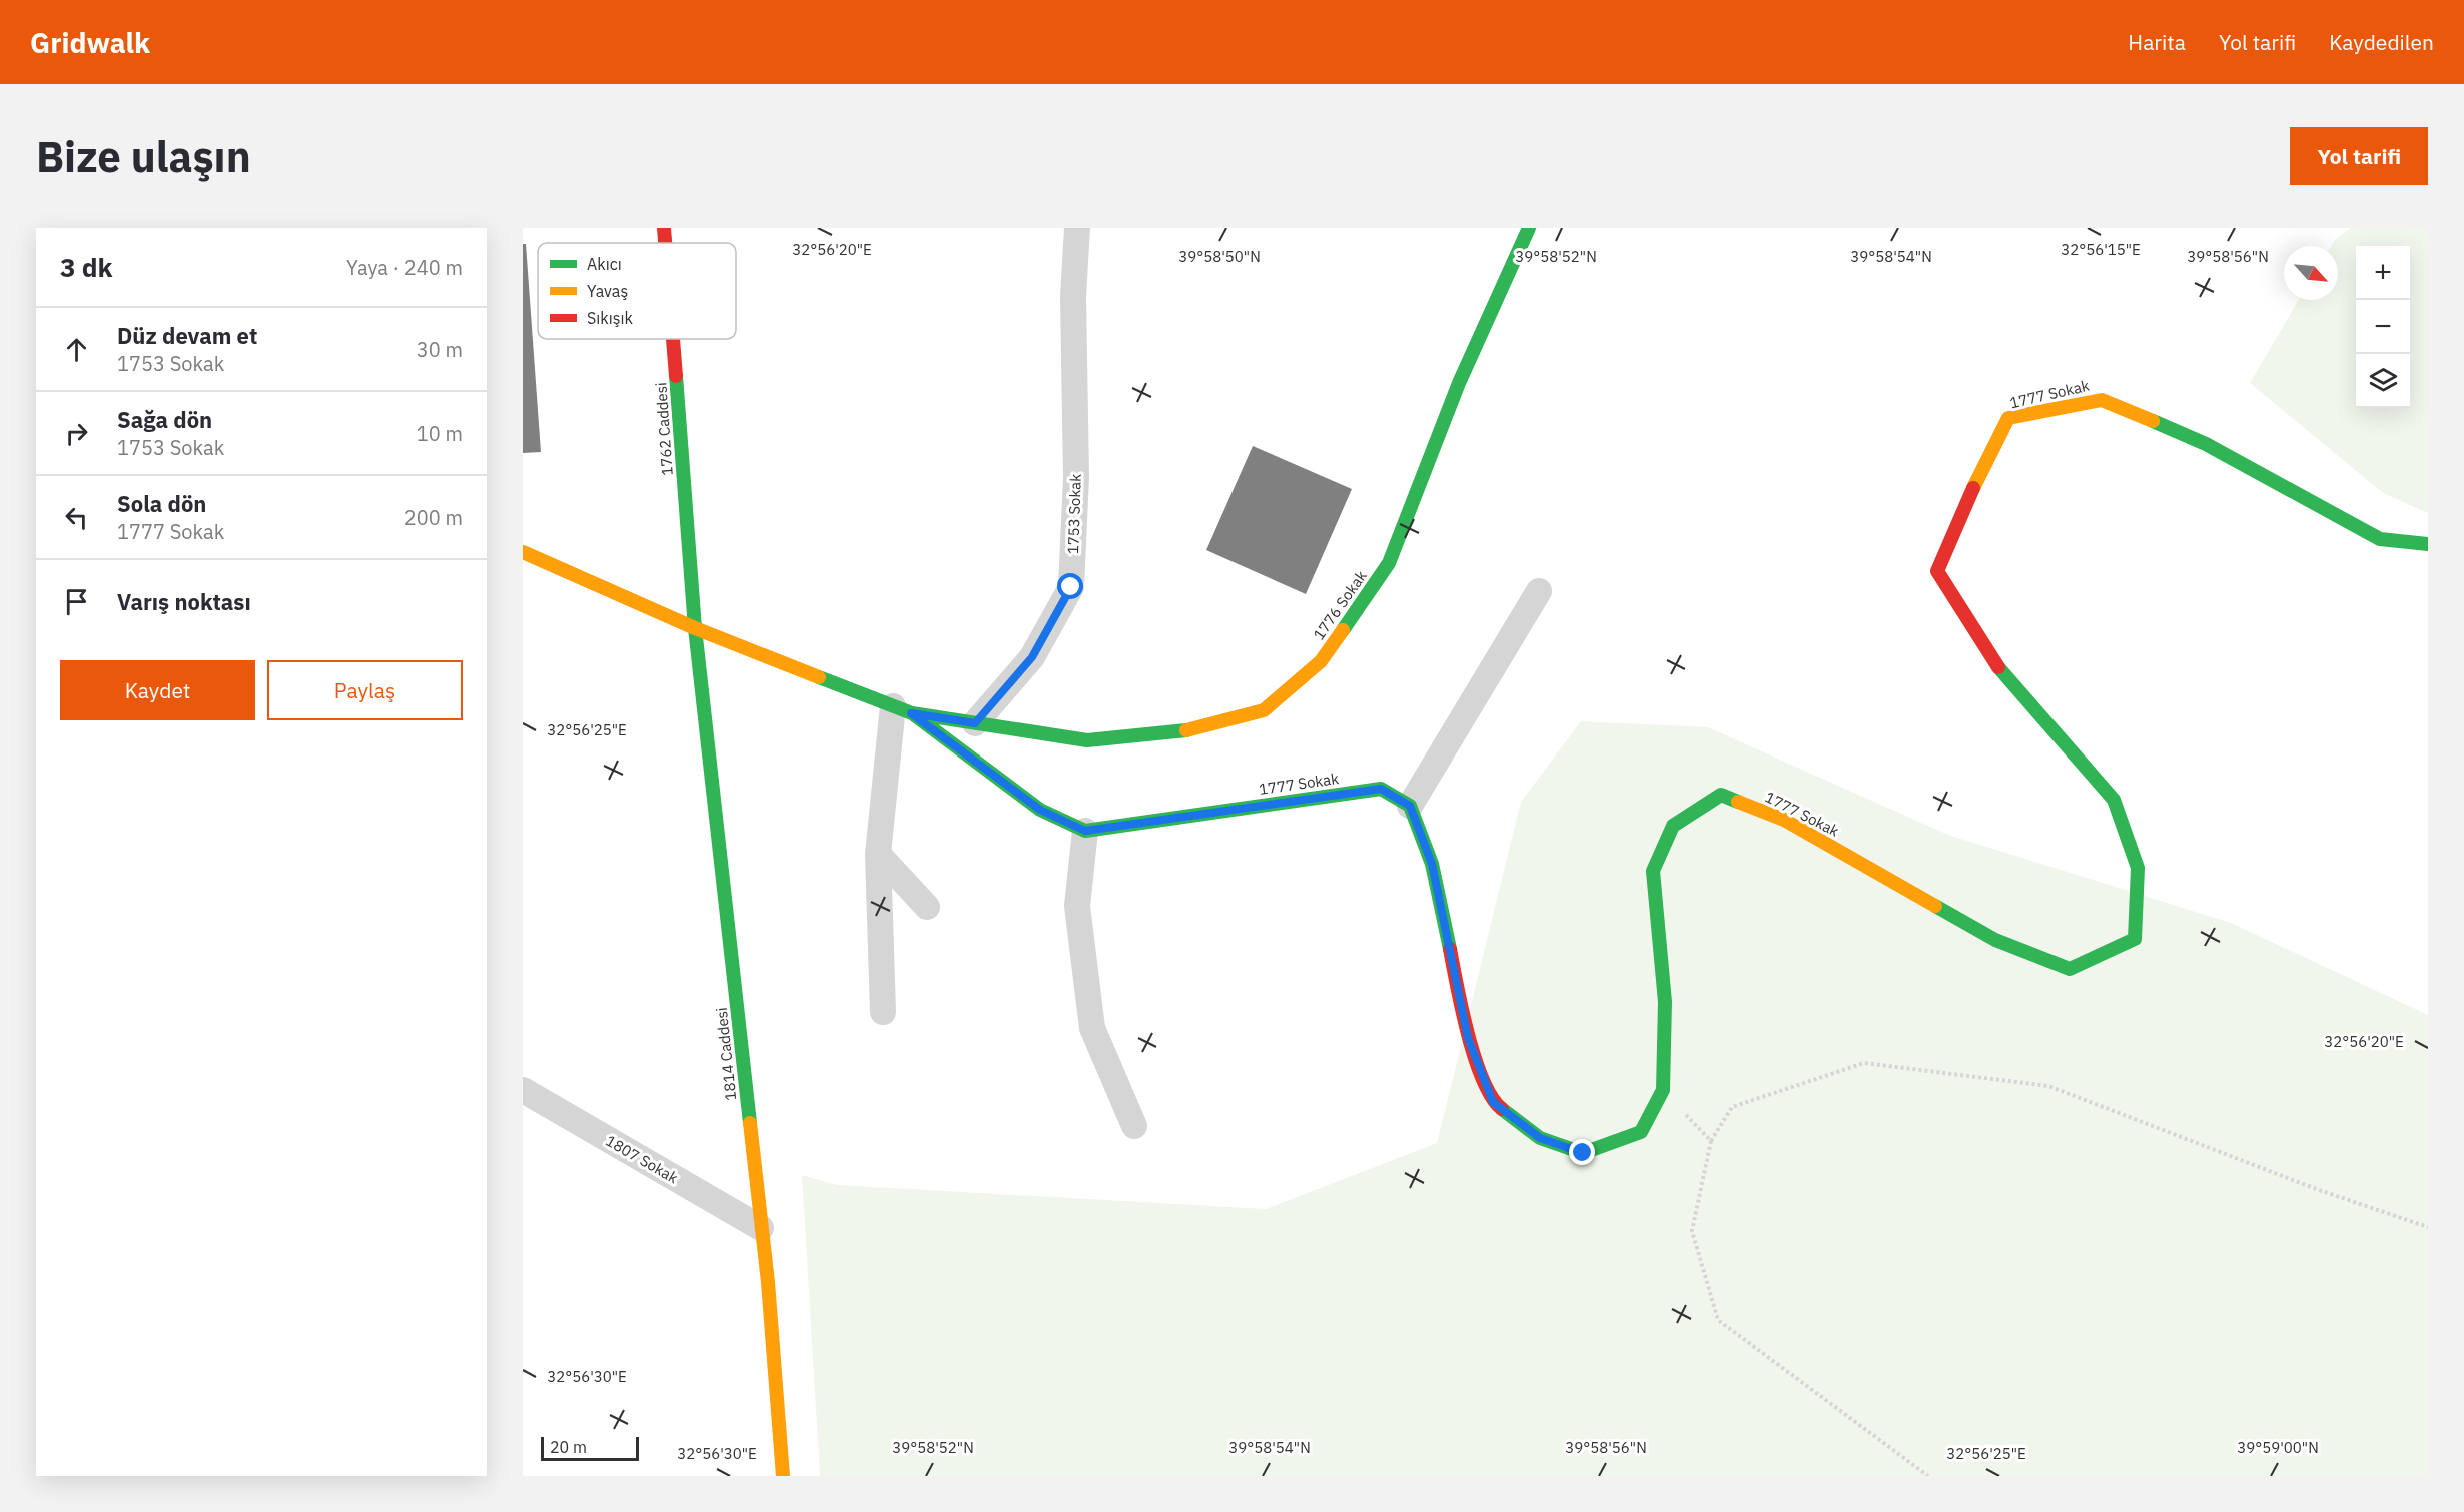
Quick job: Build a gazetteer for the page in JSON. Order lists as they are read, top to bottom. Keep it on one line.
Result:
{"streets":{"street":["1777 Sokak","1762 Caddesi","1753 Sokak","1776 Sokak","1814 Caddesi","1807 Sokak"]},"crossings":[["1762 Caddesi","1814 Caddesi"],["1753 Sokak","1776 Sokak"],["1814 Caddesi","1807 Sokak"]],"legend":["Akıcı","Yavaş","Sıkışık"],"scale_bar":"20 m","north":"bottom right","page":{"header":"Gridwalk","nav":["Harita","Yol tarifi","Kaydedilen"],"buttons":["Yol tarifi",["Kaydet","Paylaş"]],"title":"Bize ulaşın","heading":["3 dk","Yaya · 240 m"],"map_buttons":["+","−"],"list":[["Düz devam et","1753 Sokak","30 m"],["Sağa dön","1753 Sokak","10 m"],["Sola dön","1777 Sokak","200 m"],"Varış noktası"],"scale":"20 m"},"coordinates":["32°56'20\"E","32°56'15\"E","39°58'50\"N","39°58'52\"N","39°58'54\"N","39°58'56\"N","32°56'25\"E","32°56'30\"E","39°59'00\"N"]}
